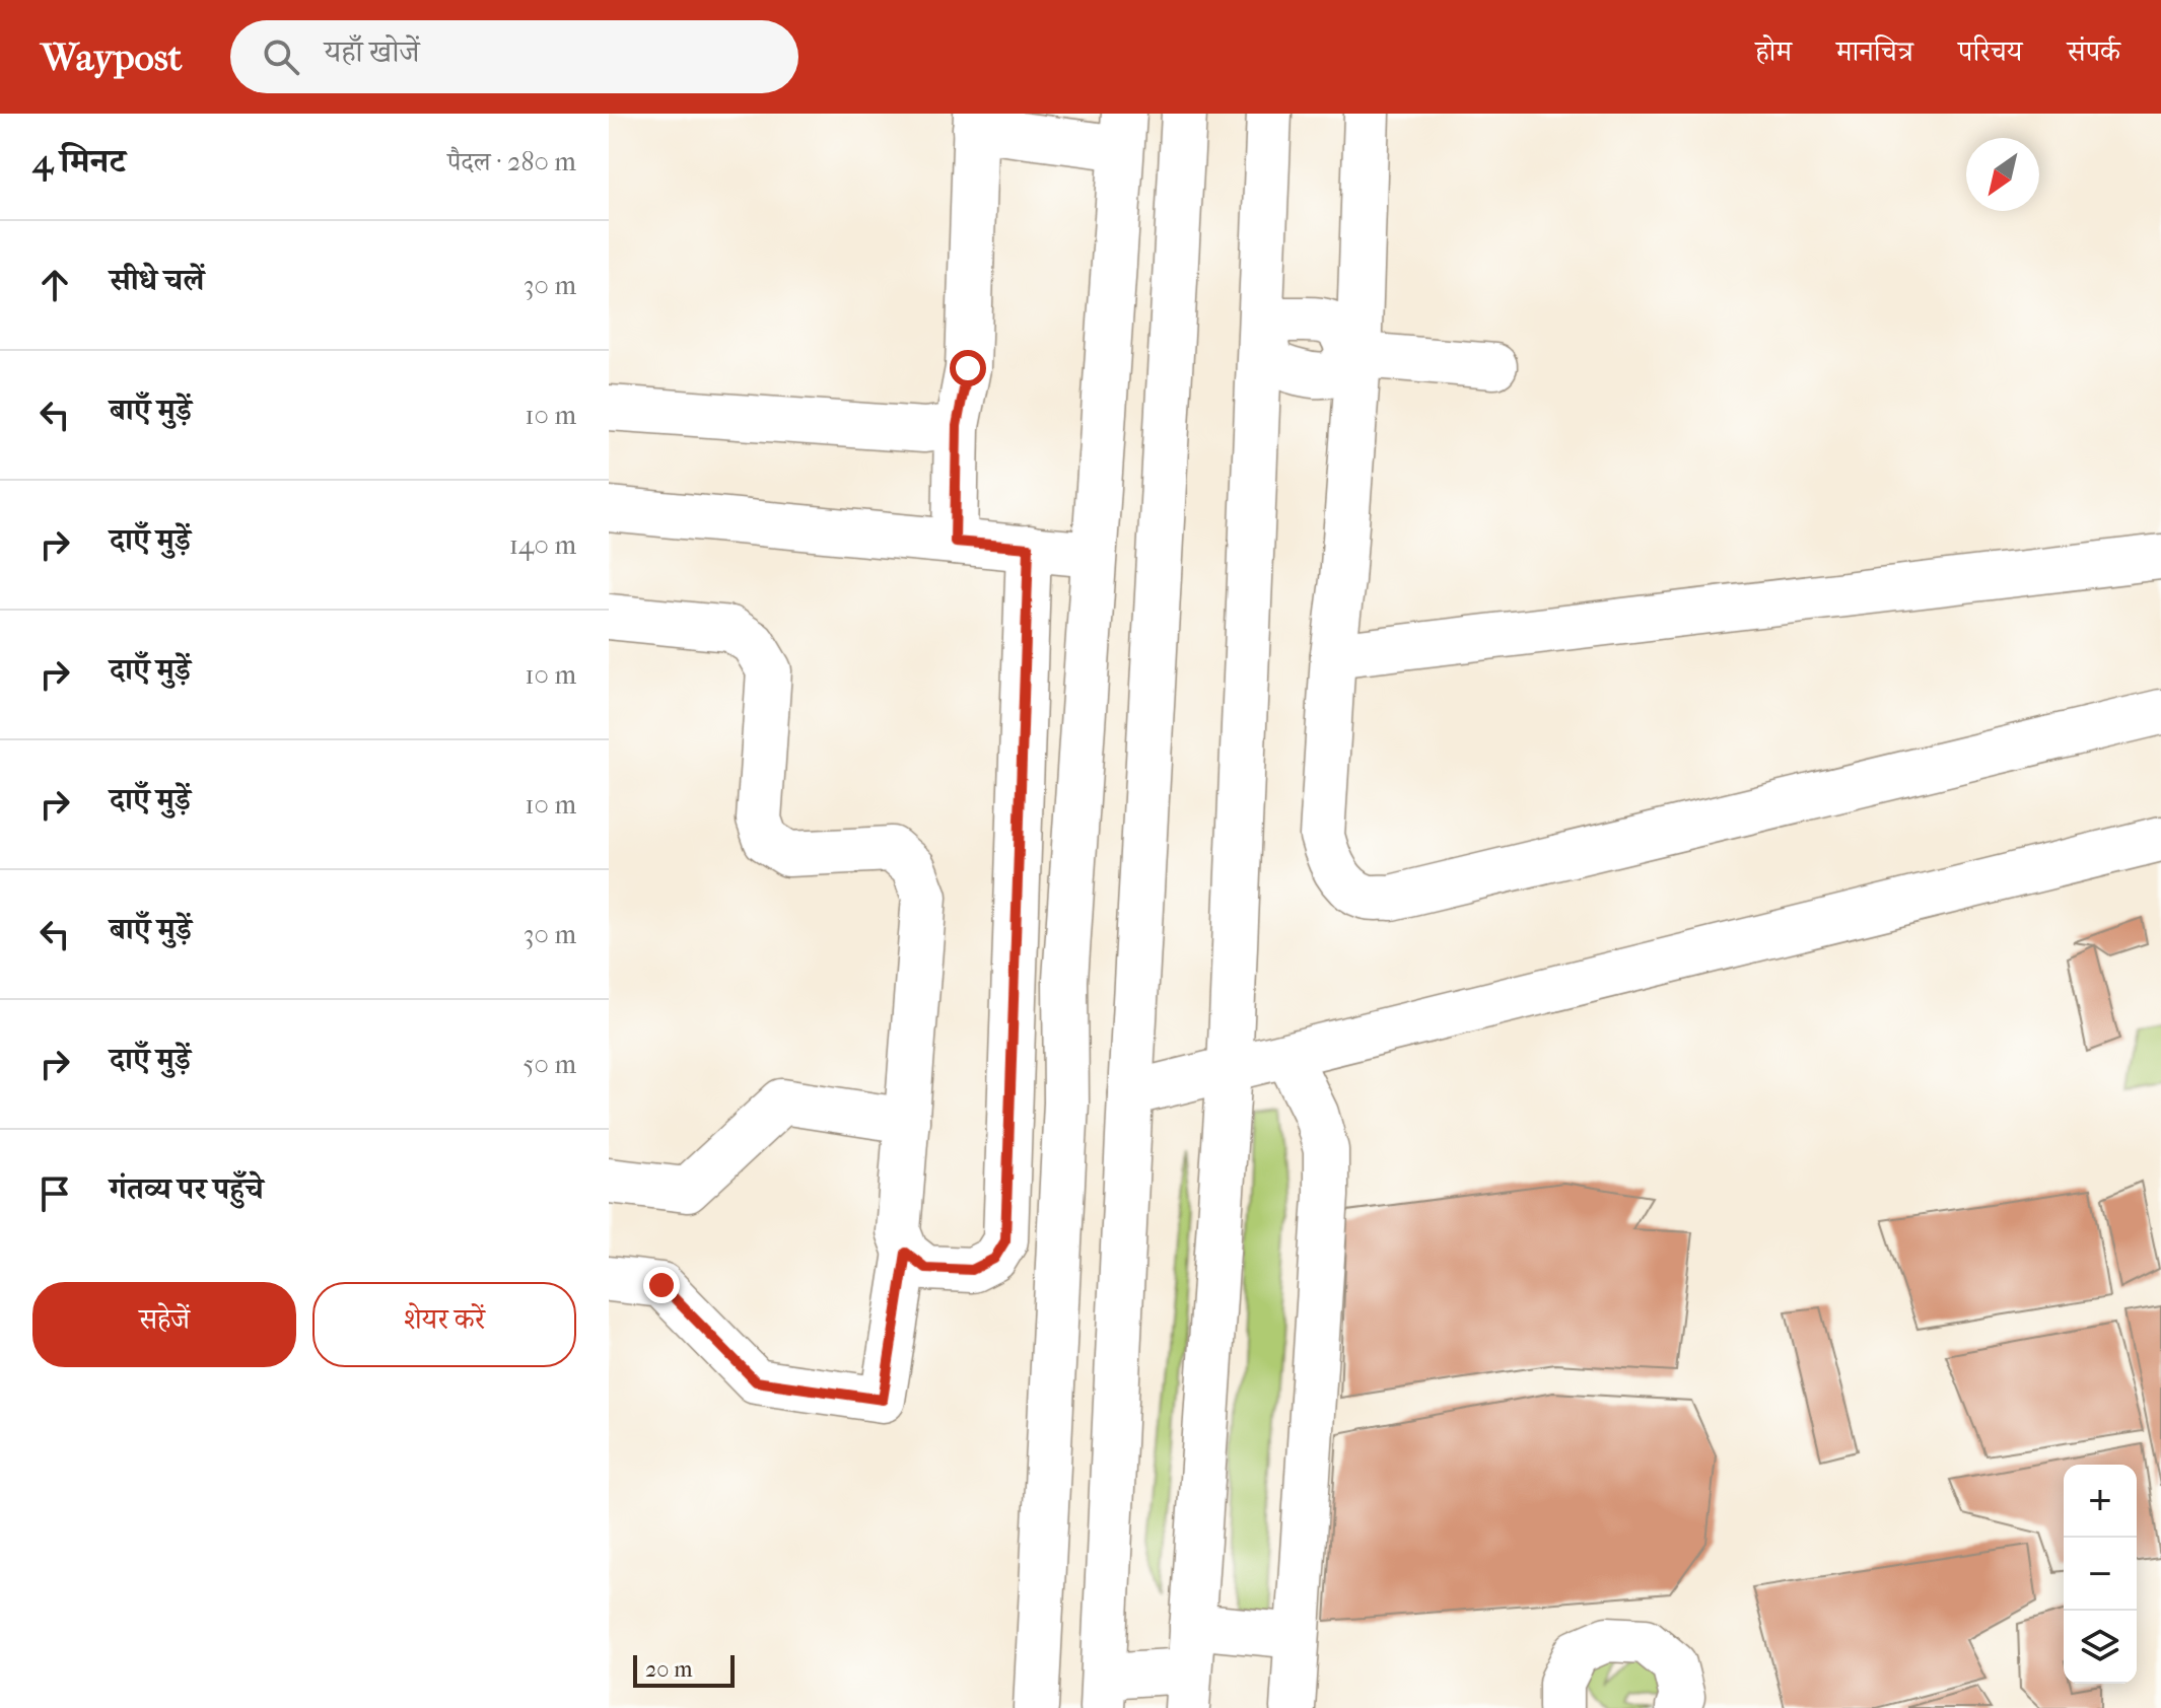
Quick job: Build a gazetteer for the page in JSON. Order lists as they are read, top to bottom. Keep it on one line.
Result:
{"scale_bar":"20 m","north":"bottom left","page":{"header":"Waypost","search":"यहाँ खोजें","nav":["होम","मानचित्र","परिचय","संपर्क"],"heading":["4 मिनट","पैदल · 280 m"],"list":[["सीधे चलें","30 m"],["बाएँ मुड़ें","10 m"],["दाएँ मुड़ें","140 m"],["दाएँ मुड़ें","10 m"],["दाएँ मुड़ें","10 m"],["बाएँ मुड़ें","30 m"],["दाएँ मुड़ें","50 m"],"गंतव्य पर पहुँचे"],"buttons":["सहेजें","शेयर करें"],"map_buttons":["+","−"],"scale":"20 m"}}
